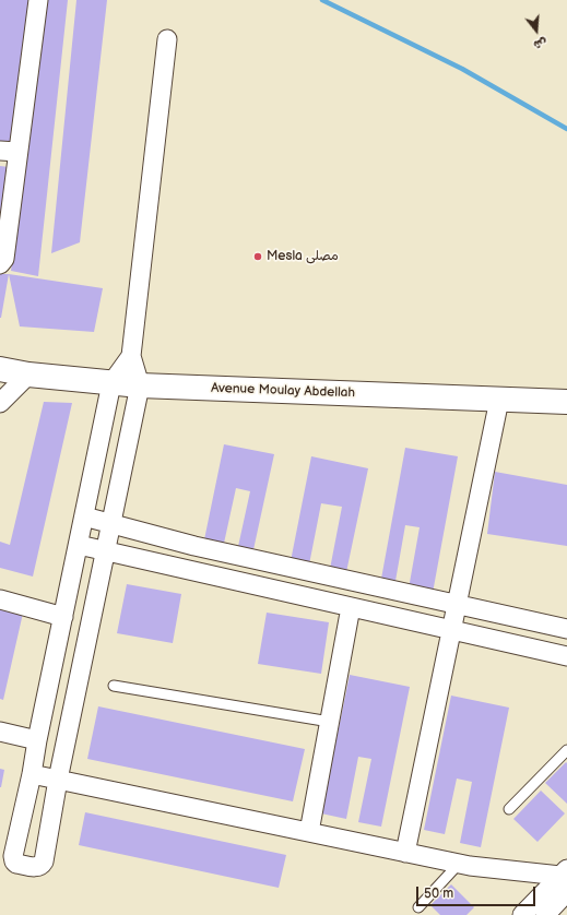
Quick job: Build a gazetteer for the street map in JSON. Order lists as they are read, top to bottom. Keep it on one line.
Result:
{"streets":{"main road":["Avenue Moulay Abdellah"]},"places":["Mesla مصلى"],"scale_bar":"50 m","north":"bottom"}
